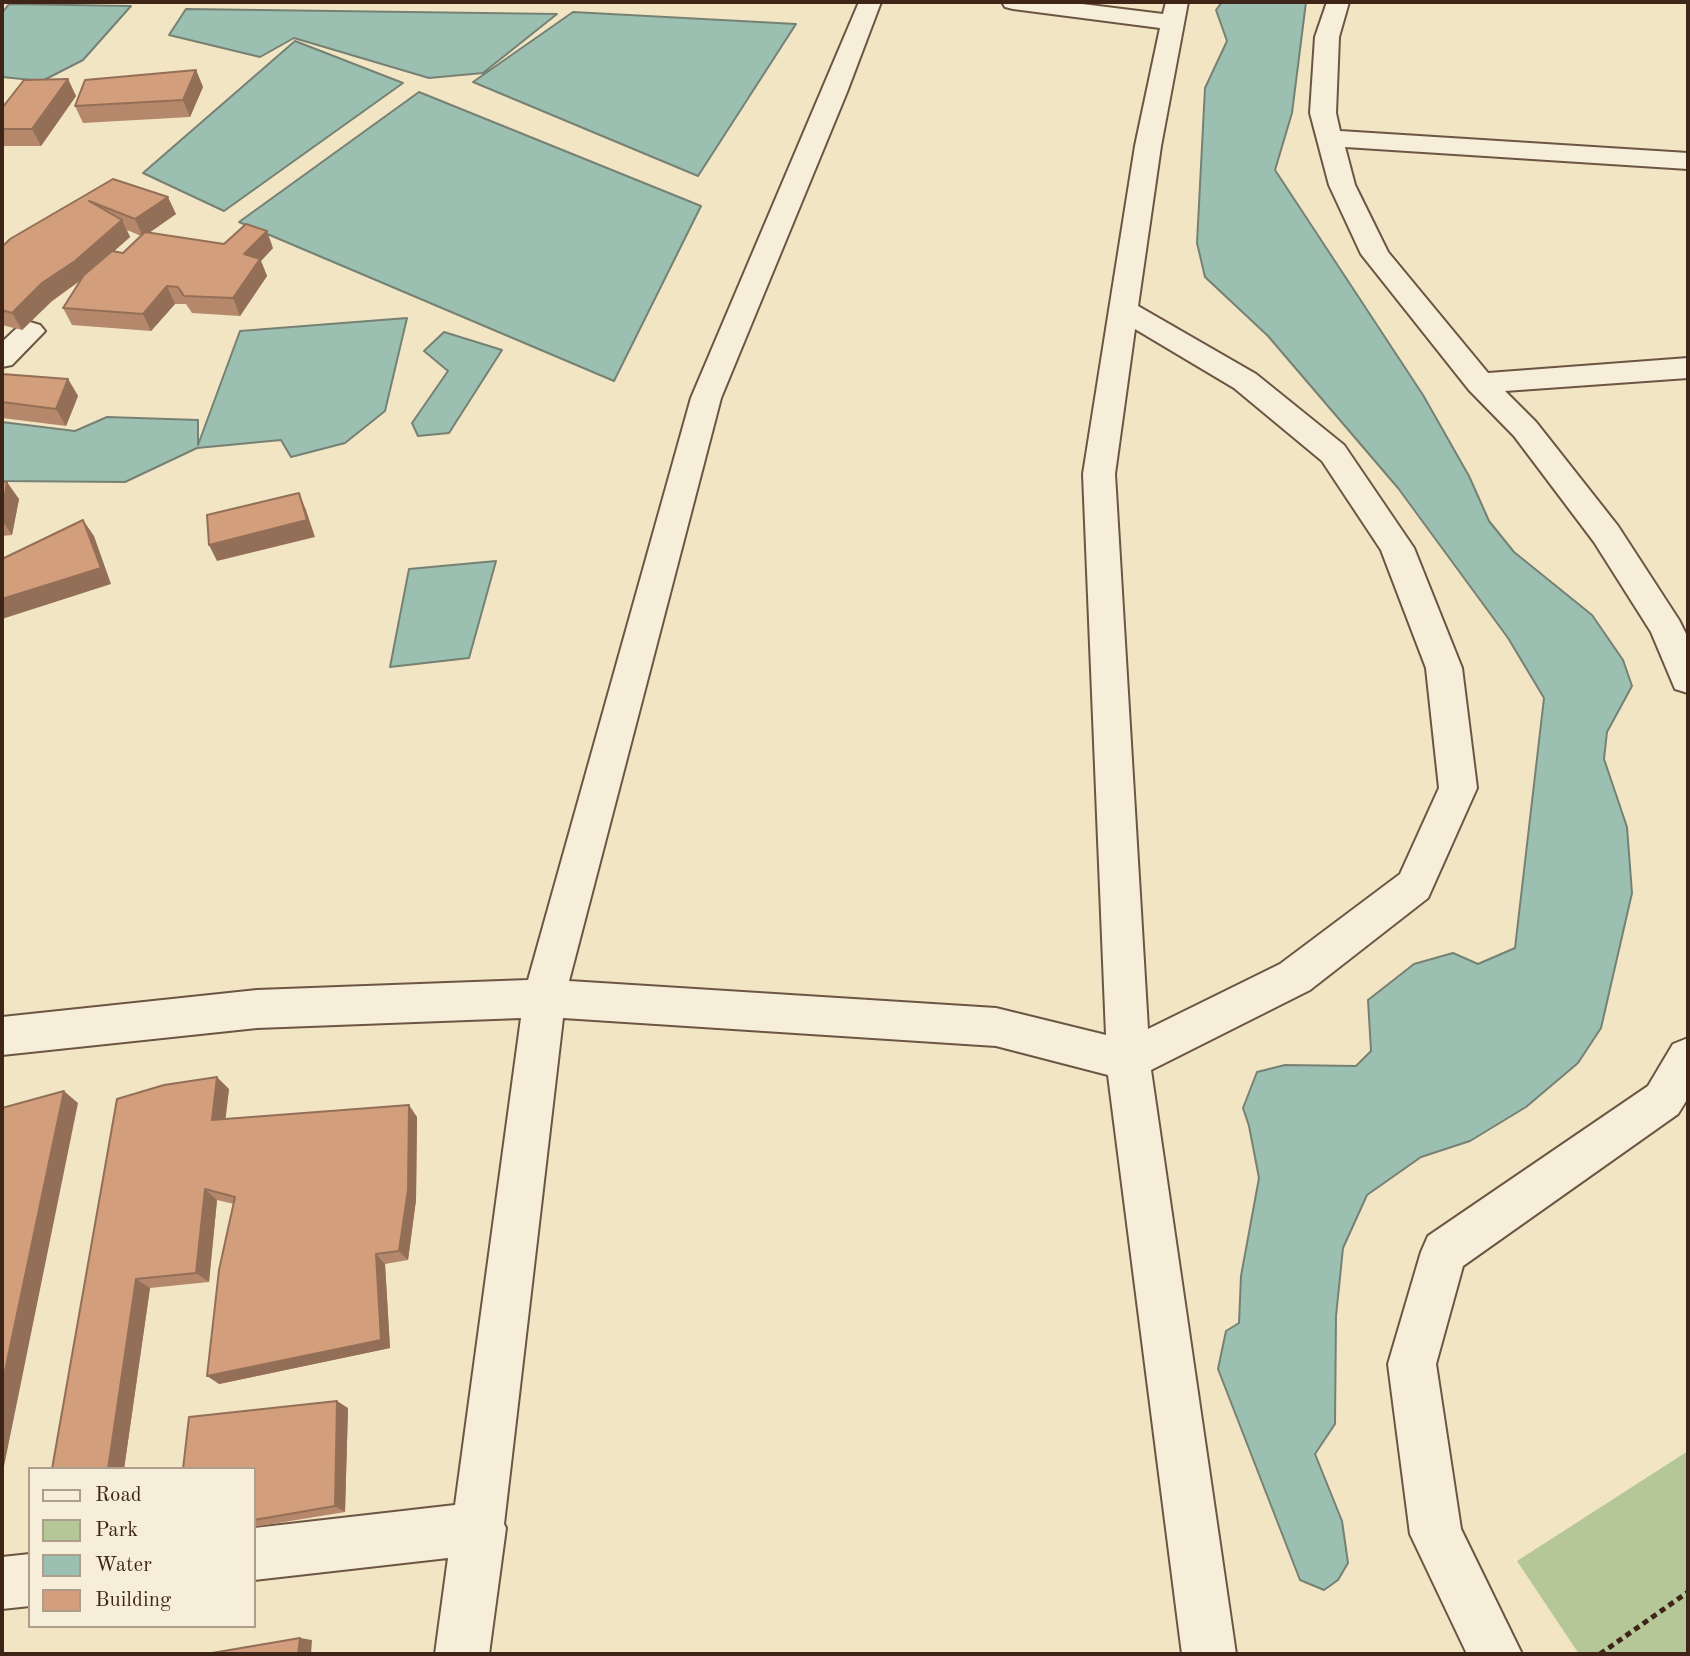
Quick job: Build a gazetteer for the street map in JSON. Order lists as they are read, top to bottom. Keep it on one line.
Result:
{"legend":["Road","Park","Water","Building"]}
